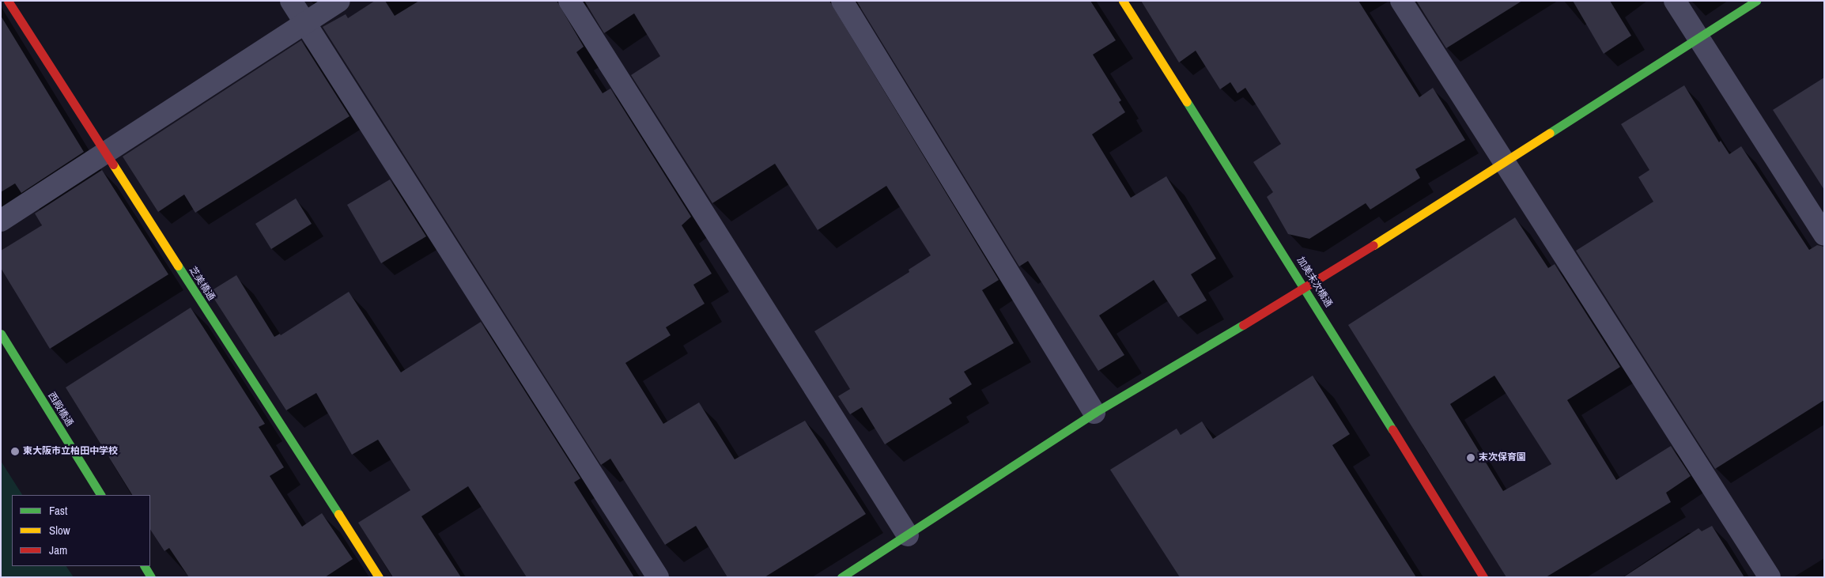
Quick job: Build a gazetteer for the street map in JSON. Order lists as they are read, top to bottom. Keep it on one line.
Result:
{"streets":{"street":["加美末次橋通","芝美橋通","西殿橋通"]},"places":["東大阪市立柏田中学校","末次保育園"],"legend":["Fast","Slow","Jam"]}
